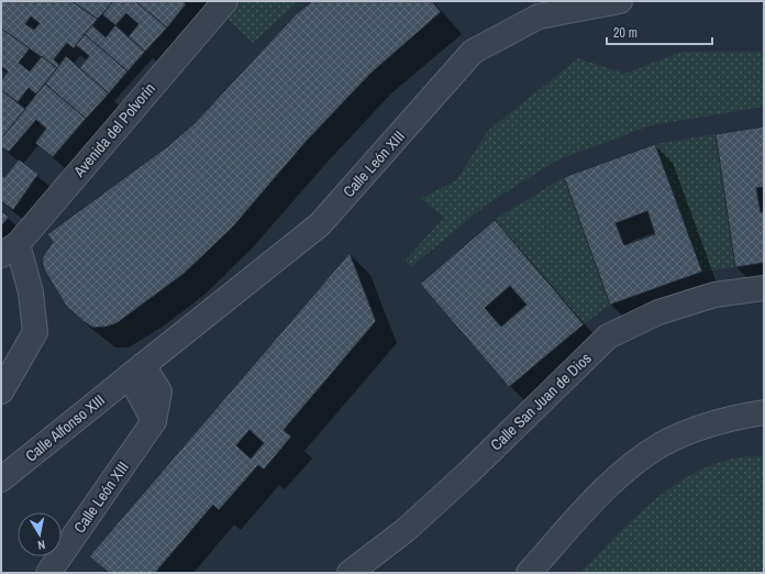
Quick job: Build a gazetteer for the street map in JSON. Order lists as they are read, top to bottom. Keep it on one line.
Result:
{"streets":{"street":["Avenida del Polvorín","Calle León XIII","Calle San Juan de Dios","Calle Alfonso XIII"]},"crossings":[["Calle León XIII","Calle Alfonso XIII"]],"scale_bar":"20 m","north":"bottom"}
